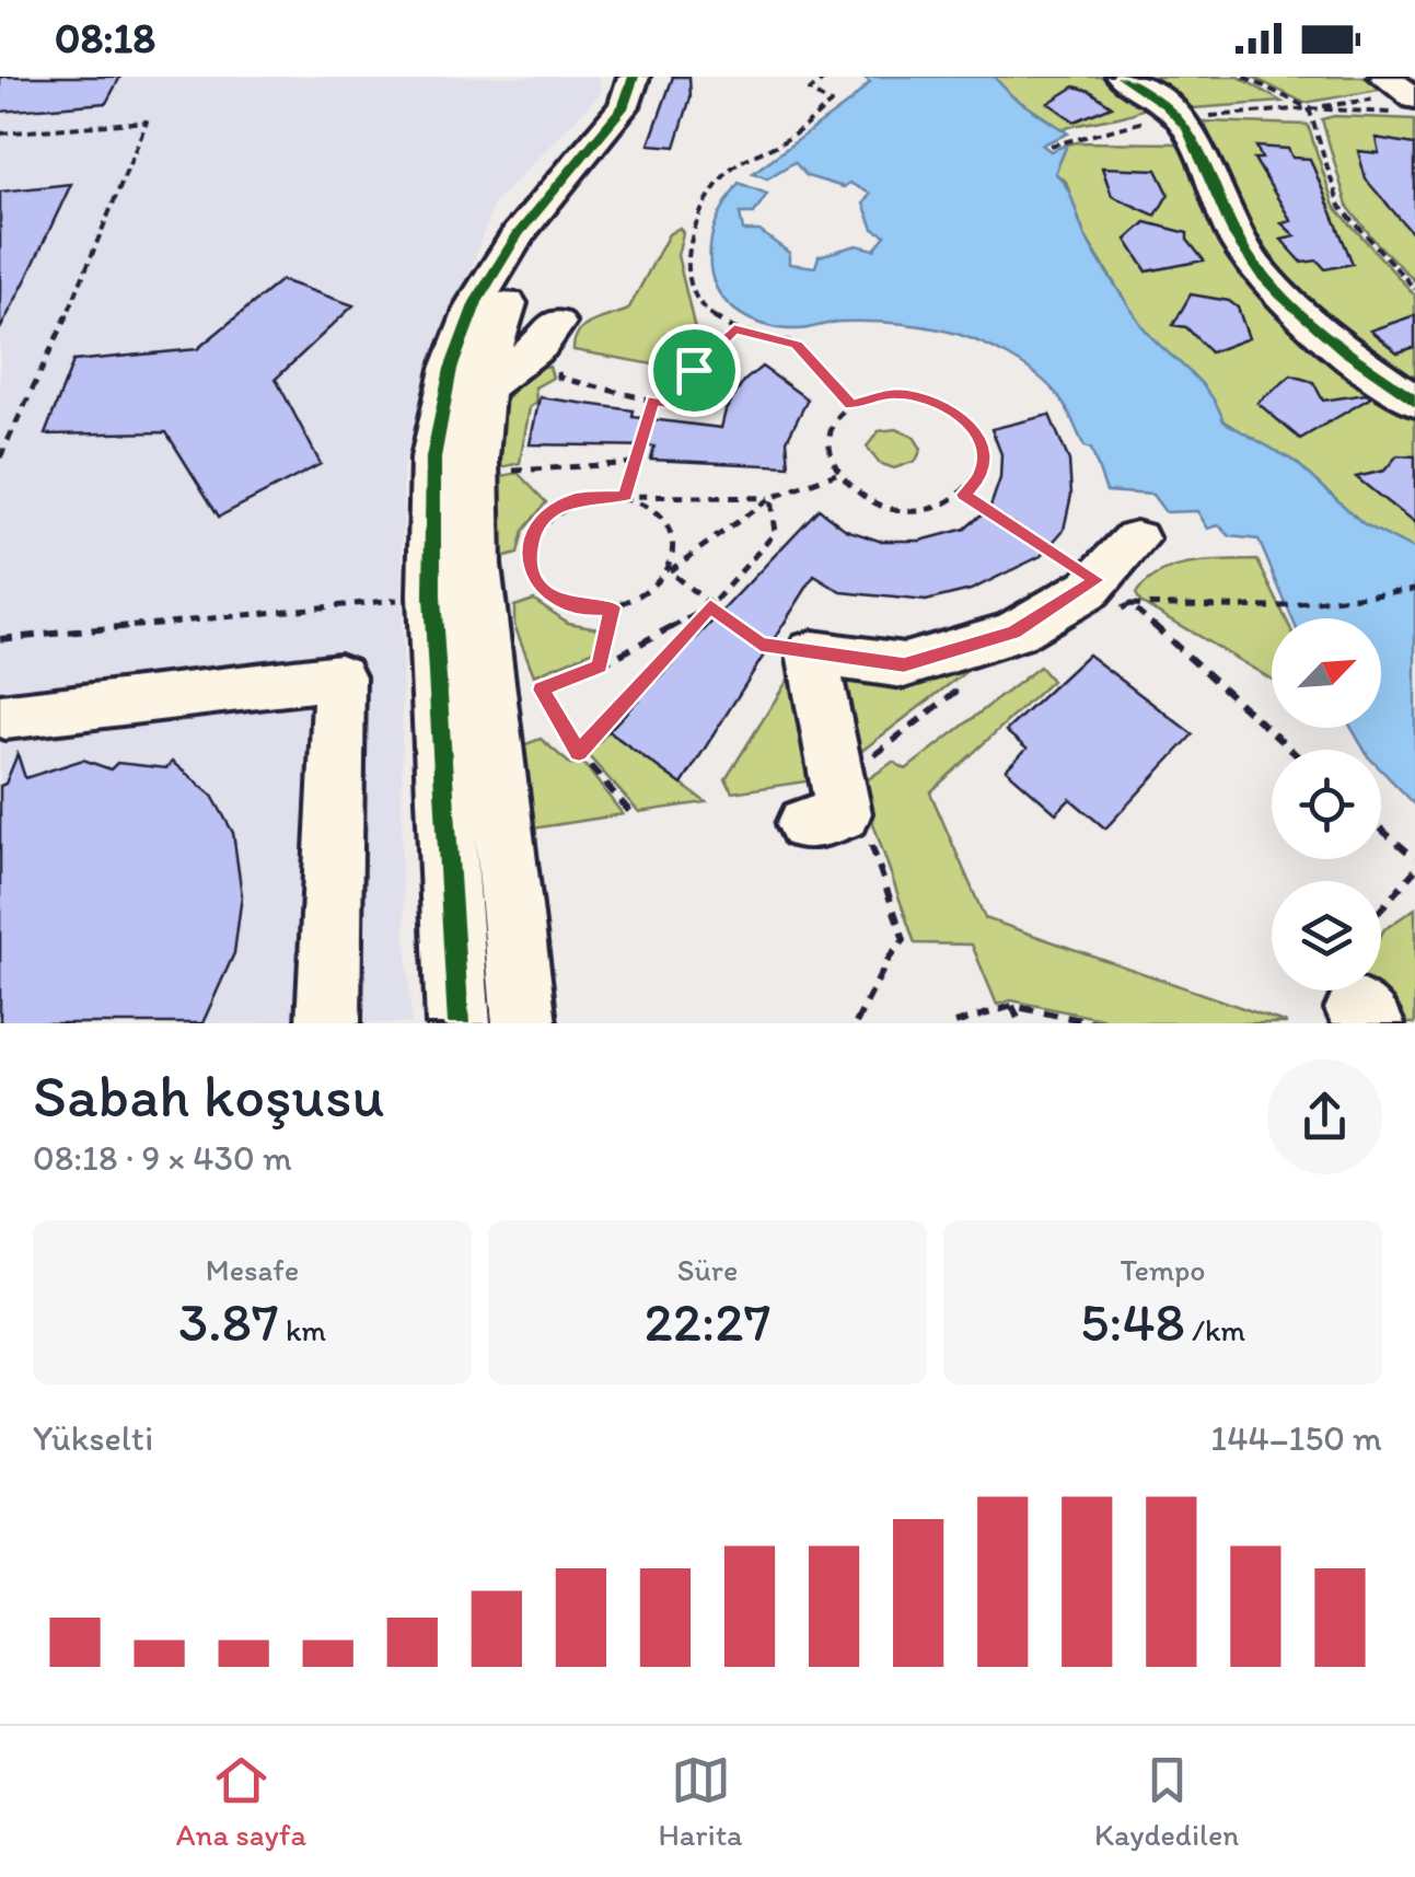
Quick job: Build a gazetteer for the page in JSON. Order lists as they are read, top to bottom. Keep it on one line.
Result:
{"north":"top right","page":{"status":"08:18","heading":["Sabah koşusu","08:18 · 9 × 430 m"],"stats":[["Mesafe","3.87 km"],["Süre","22:27"],["Tempo","5:48 /km"]],"chart":["Yükselti","144–150 m"],"tabs":["Ana sayfa","Harita","Kaydedilen"]}}
